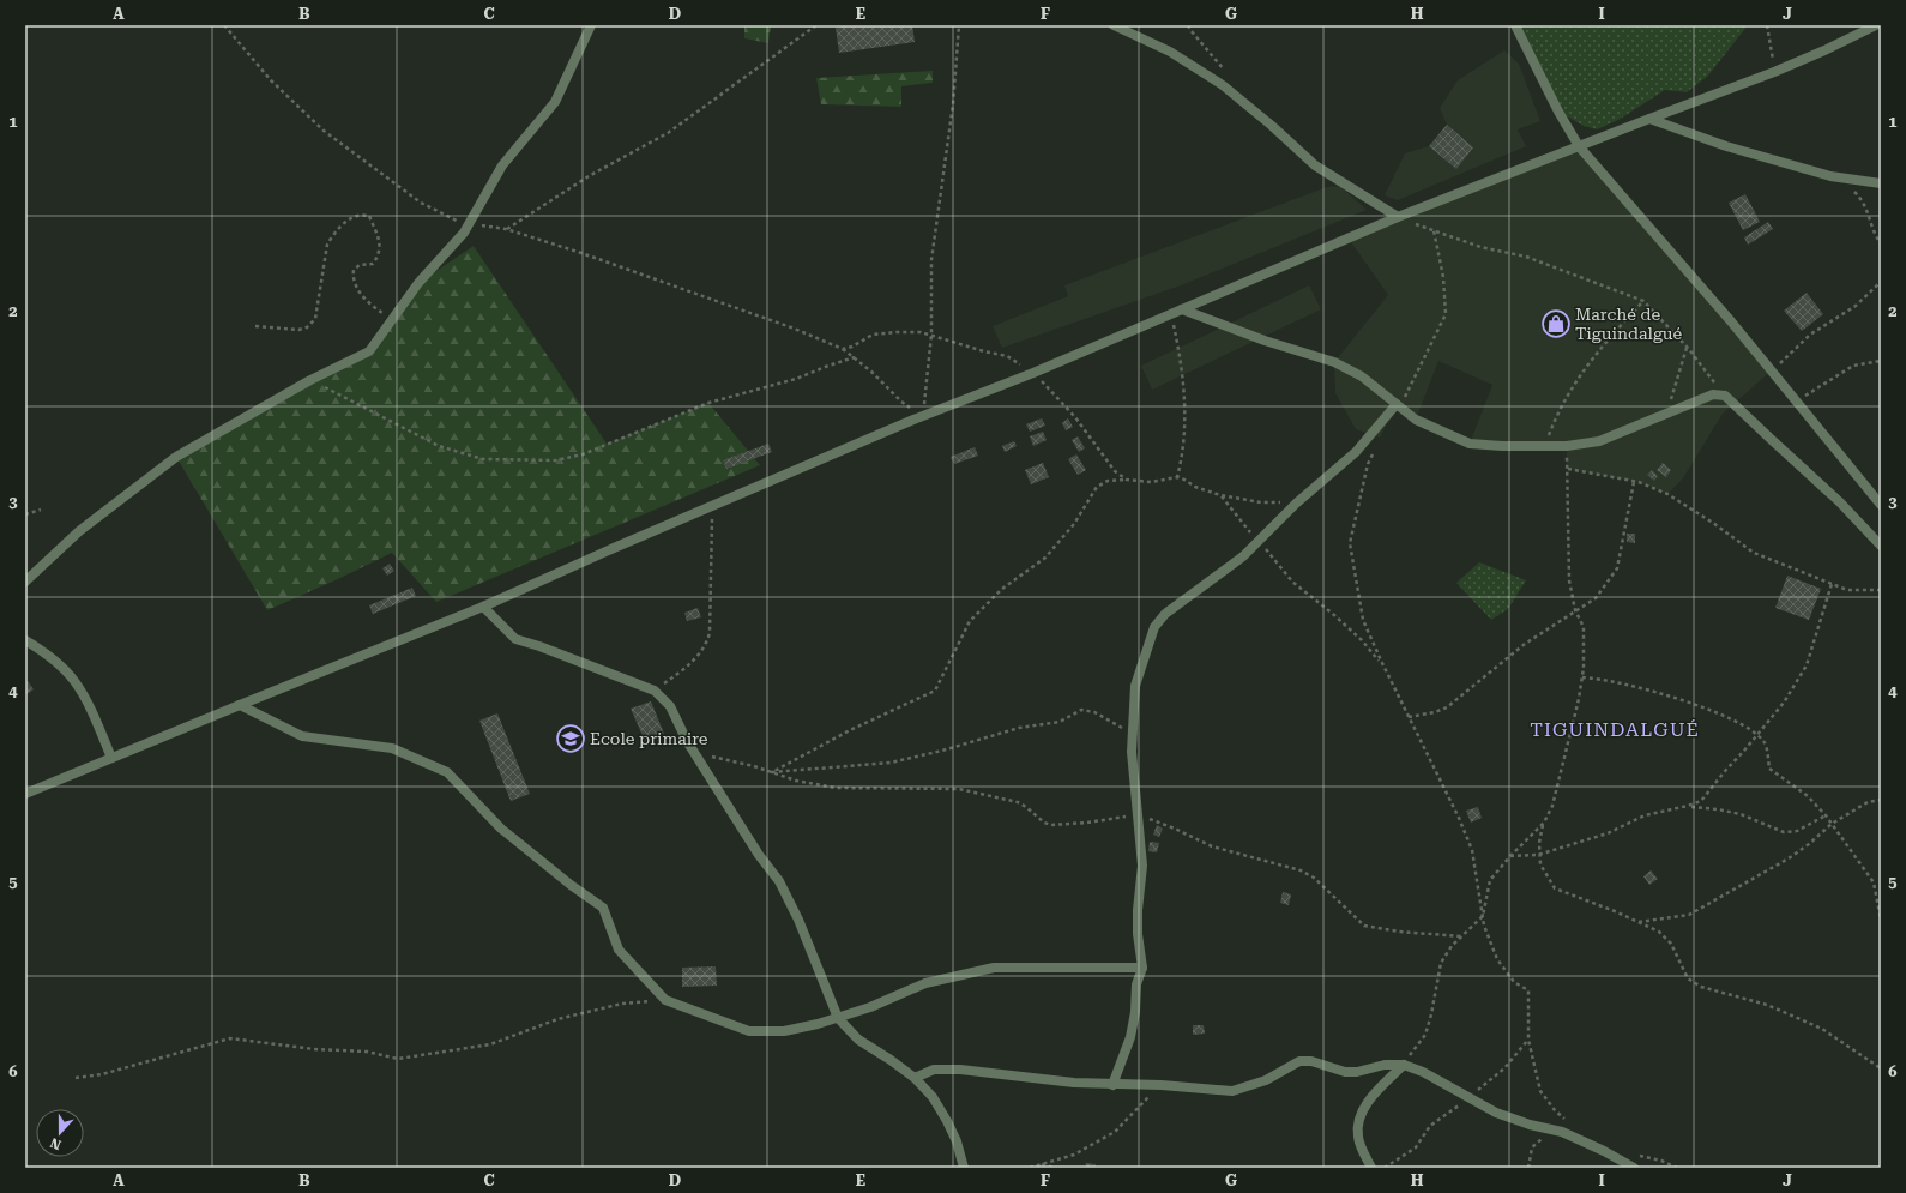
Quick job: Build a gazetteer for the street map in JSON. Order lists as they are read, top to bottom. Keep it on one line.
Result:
{"districts":["TIGUINDALGUÉ"],"places":{"shop":["Marché de Tiguindalgué"],"school or university":["Ecole primaire"]},"north":"bottom","grid":{"columns":["A","B","C","D","E","F","G","H","I","J"],"rows":["1","2","3","4","5","6"]}}
